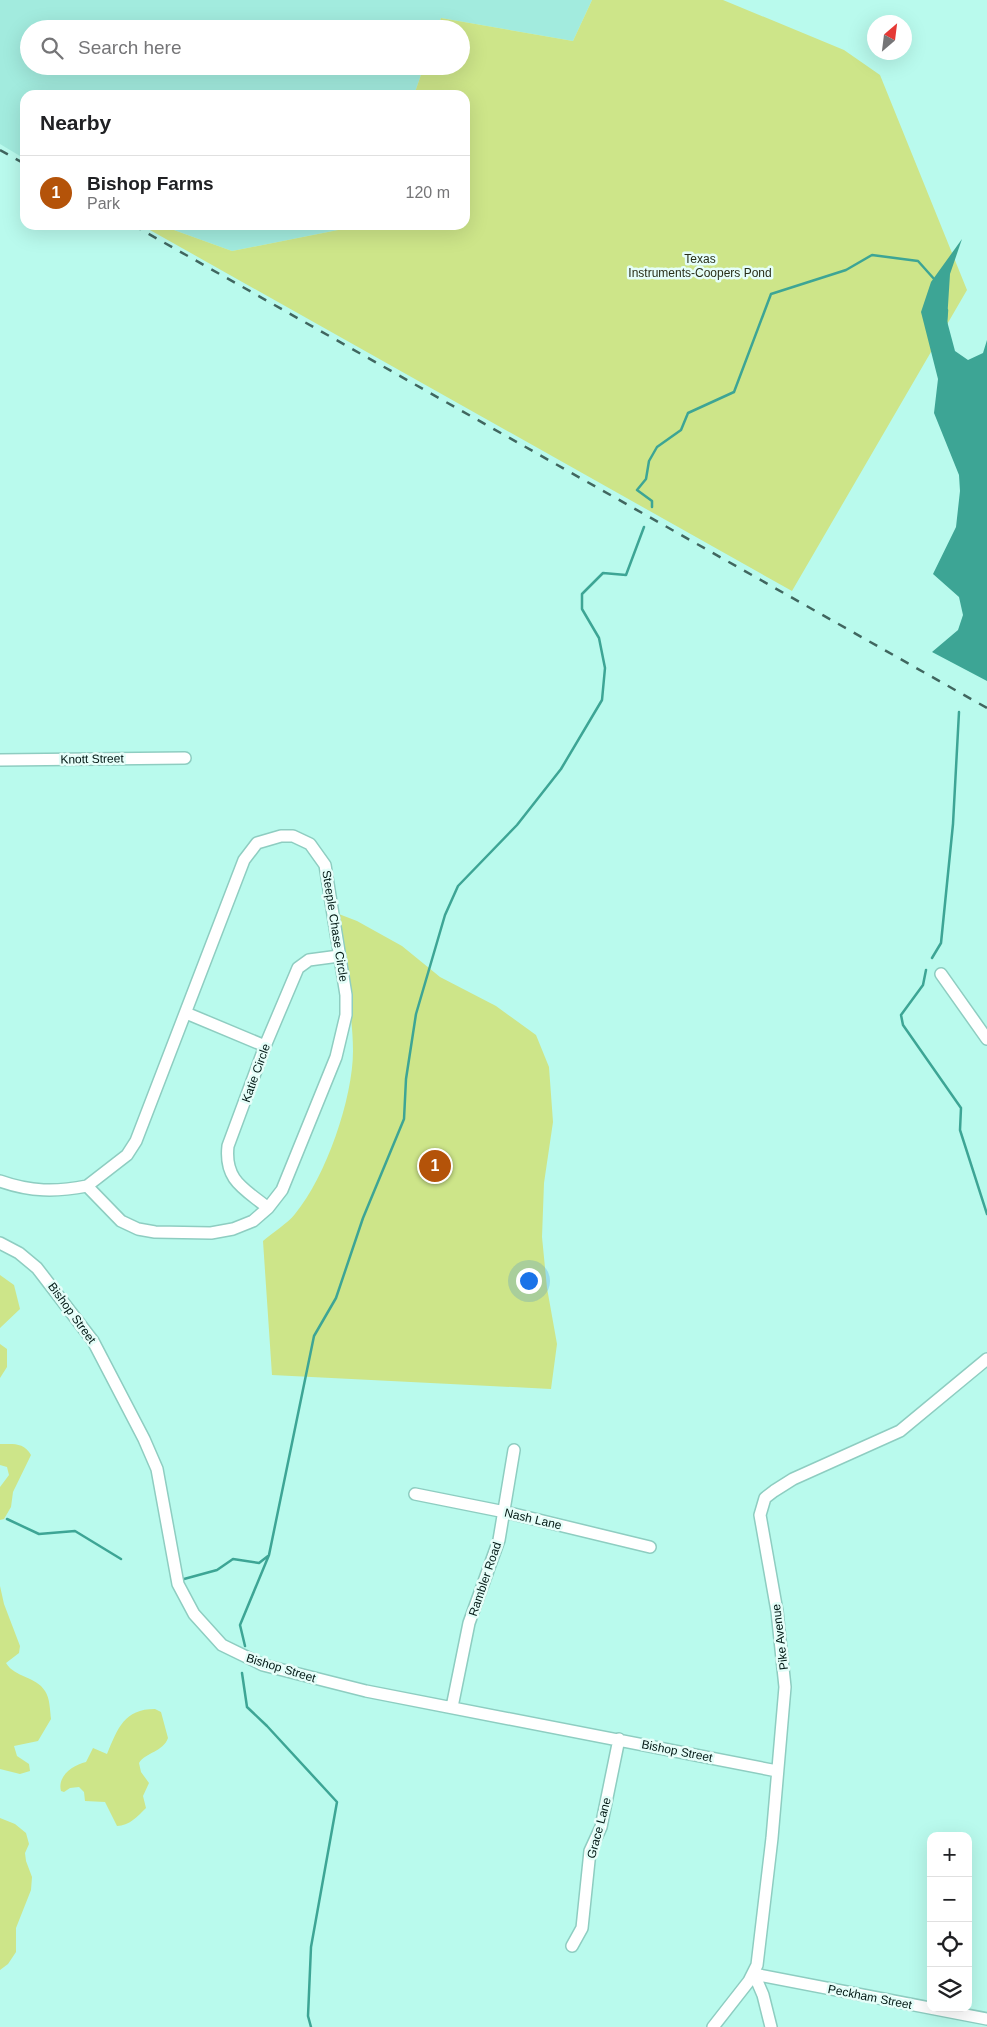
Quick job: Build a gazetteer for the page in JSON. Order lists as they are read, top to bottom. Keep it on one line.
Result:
{"streets":{"street":["Knott Street","Steeple Chase Circle","Katie Circle","Bishop Street","Nash Lane","Rambler Road","Pike Avenue","Grace Lane","Peckham Street"]},"crossings":[["Steeple Chase Circle","Katie Circle"],["Bishop Street","Rambler Road"],["Bishop Street","Pike Avenue"],["Bishop Street","Grace Lane"],["Nash Lane","Rambler Road"],["Pike Avenue","Peckham Street"]],"parks":["Texas Instruments-Coopers Pond"],"north":"top right","page":{"search":"Search here","heading":"Nearby","list":[{"mark":"1","name":"Bishop Farms","note":"Park","value":"120 m"}],"pins":"1","map_buttons":["+","−"]}}
